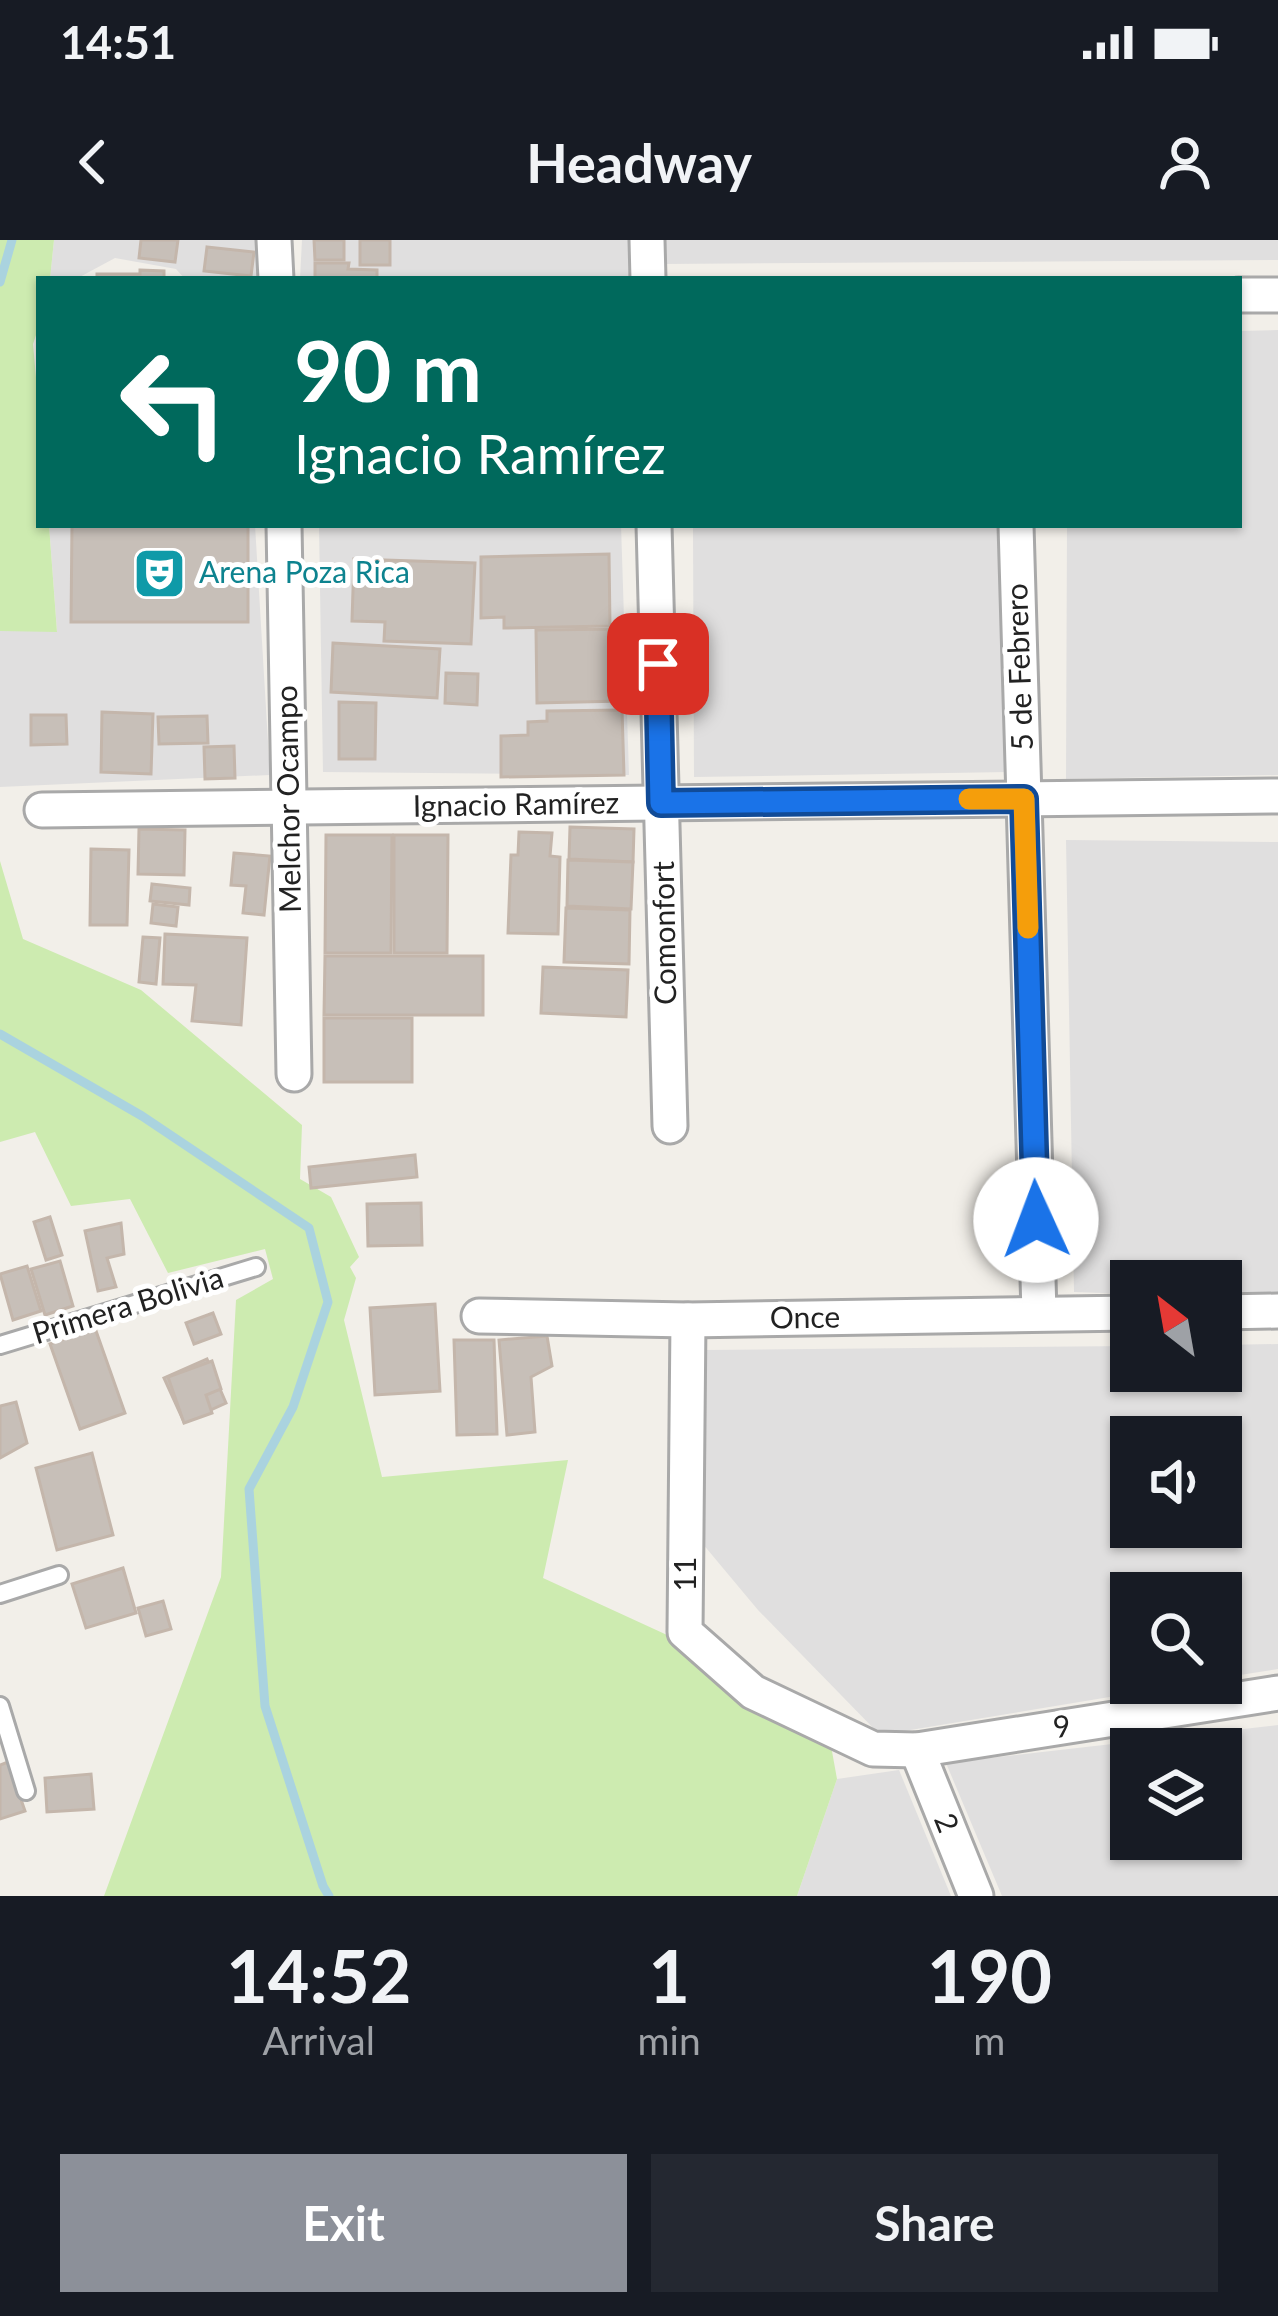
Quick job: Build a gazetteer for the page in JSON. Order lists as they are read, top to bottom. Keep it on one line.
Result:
{"streets":{"street":["5 de Febrero","Melchor Ocampo","Ignacio Ramírez","Comonfort","Once","11","9","2"],"lane":["Primera Bolivia"]},"crossings":[["5 de Febrero","Ignacio Ramírez"],["5 de Febrero","Once"],["Melchor Ocampo","Ignacio Ramírez"],["Ignacio Ramírez","Comonfort"],["Once","11"],["11","9"],["11","2"],["9","2"]],"places":{"theatre":["Arena Poza Rica"]},"north":"top left","page":{"status":"14:51","header":"Headway","turn":["90 m","Ignacio Ramírez"],"eta":["14:52","Arrival","1","min","190","m"],"buttons":["Exit","Share"]}}
